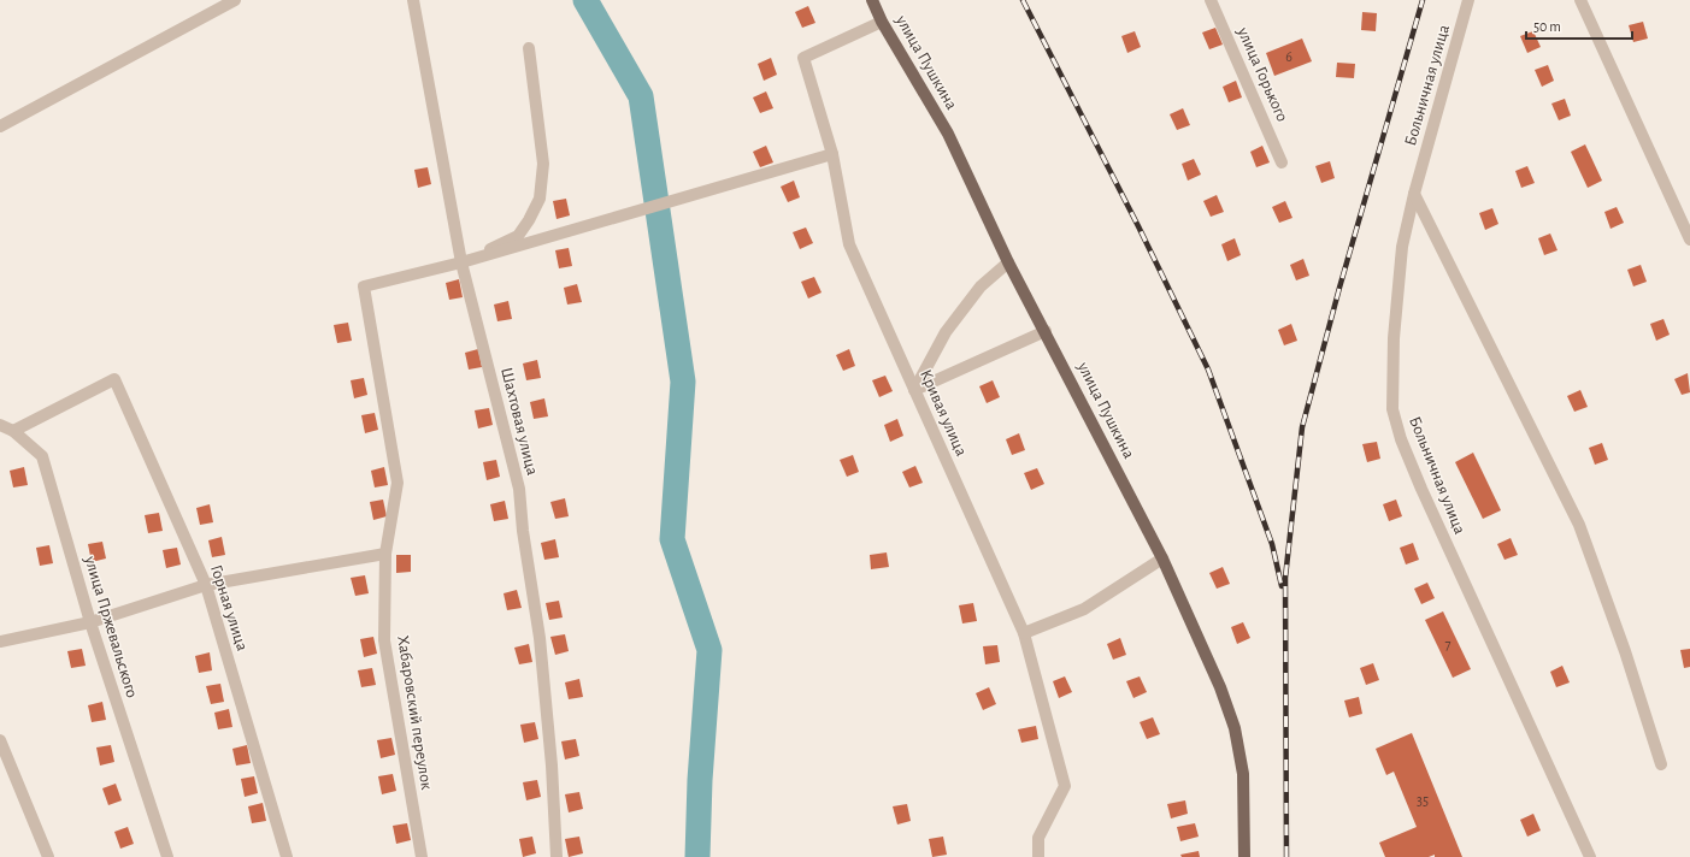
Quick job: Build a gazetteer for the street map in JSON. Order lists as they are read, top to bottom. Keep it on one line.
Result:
{"streets":{"main road":["улица Пушкина"],"street":["улица Горького","Больничная улица","Кривая улица","Шахтовая улица","Горная улица","улица Пржевальского","Хабаровский переулок"]},"crossings":[["улица Пушкина","Кривая улица"],["Шахтовая улица","Хабаровский переулок"],["Горная улица","улица Пржевальского"]],"house_numbers":["6","7","35"],"scale_bar":"50 m"}
